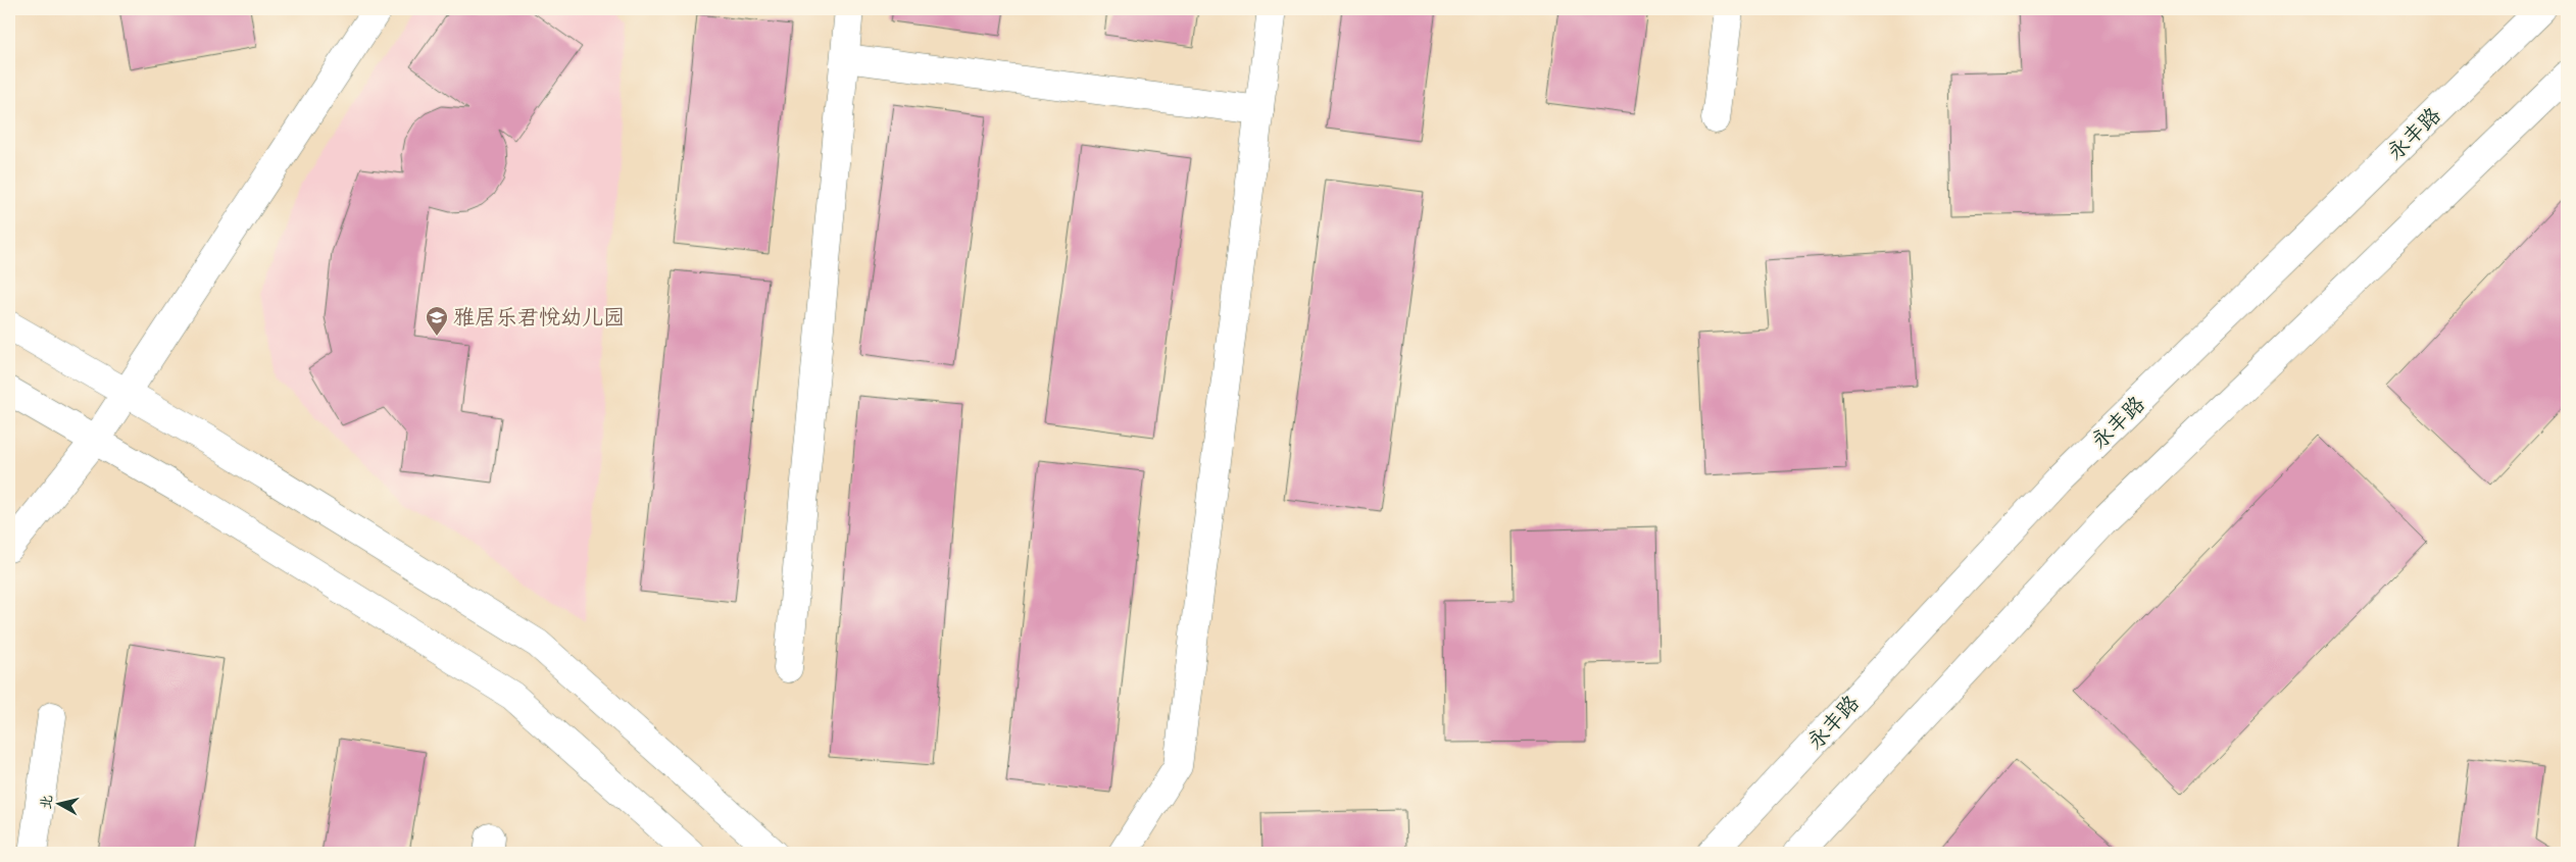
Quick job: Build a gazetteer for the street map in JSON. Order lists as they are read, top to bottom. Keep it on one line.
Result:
{"streets":{"street":["永丰路"]},"places":{"school or university":["雅居乐君悦幼儿园"]},"north":"left"}
